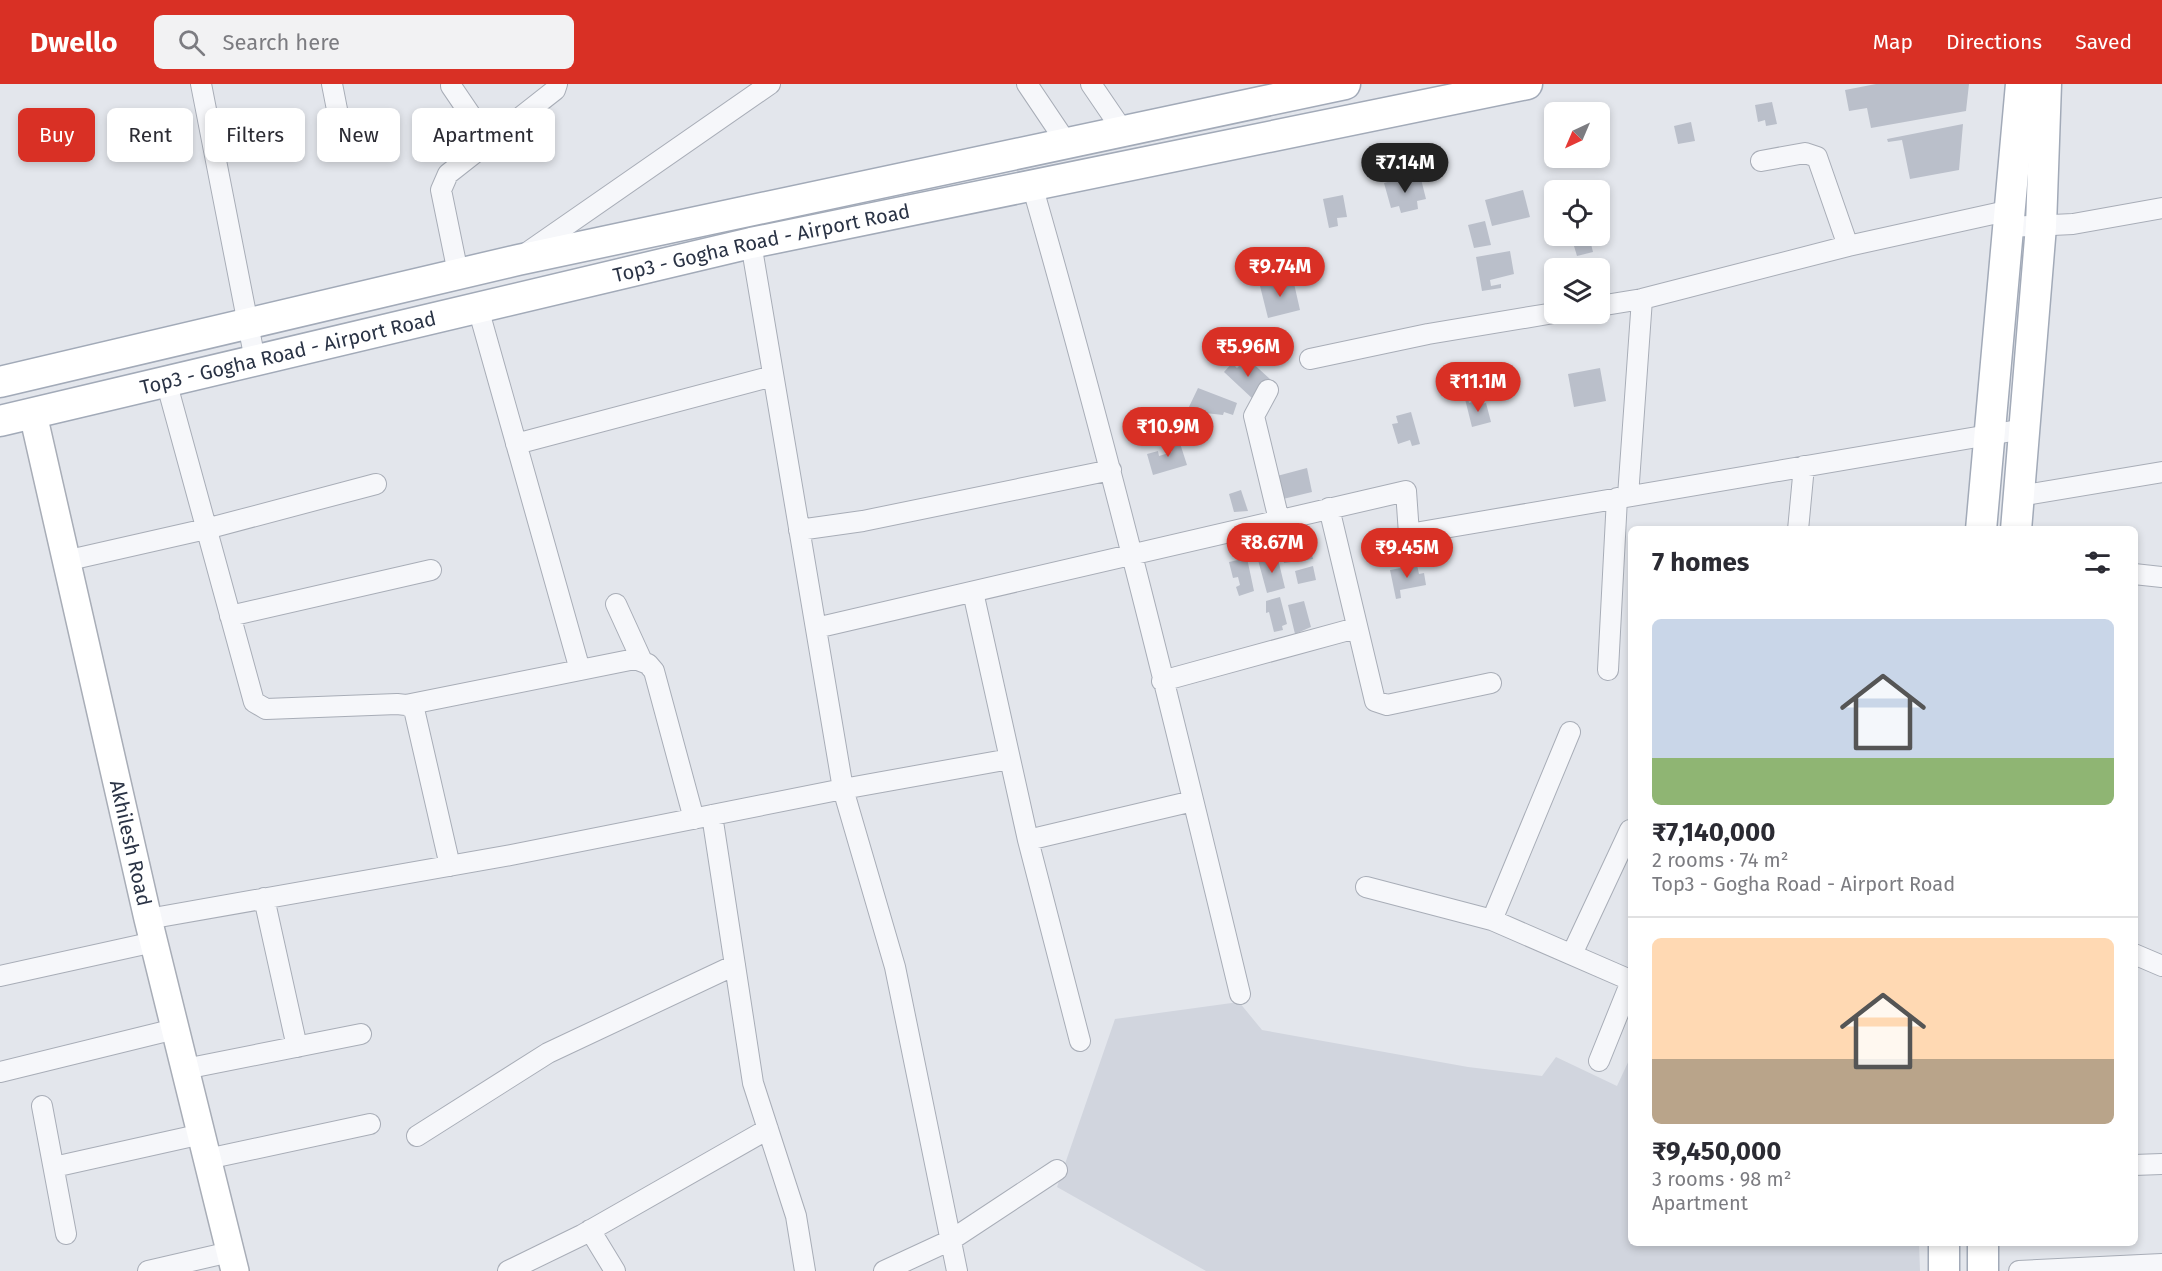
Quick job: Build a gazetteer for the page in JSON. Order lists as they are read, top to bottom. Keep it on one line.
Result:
{"streets":{"main road":["Top3 - Gogha Road - Airport Road"],"street":["Akhilesh Road"]},"crossings":[["Top3 - Gogha Road - Airport Road","Akhilesh Road"]],"north":"bottom left","page":{"header":"Dwello","search":"Search here","nav":["Map","Directions","Saved"],"chip":["Buy","Rent","Filters","New","Apartment"],"price":["₹7.14M","₹9.74M","₹5.96M","₹11.1M","₹10.9M","₹8.67M","₹9.45M"],"heading":"7 homes","list":[{"name":"₹7,140,000","note":"2 rooms · 74 m² · Top3 - Gogha Road - Airport Road"},{"name":"₹9,450,000","note":"3 rooms · 98 m² · Apartment"}]}}
